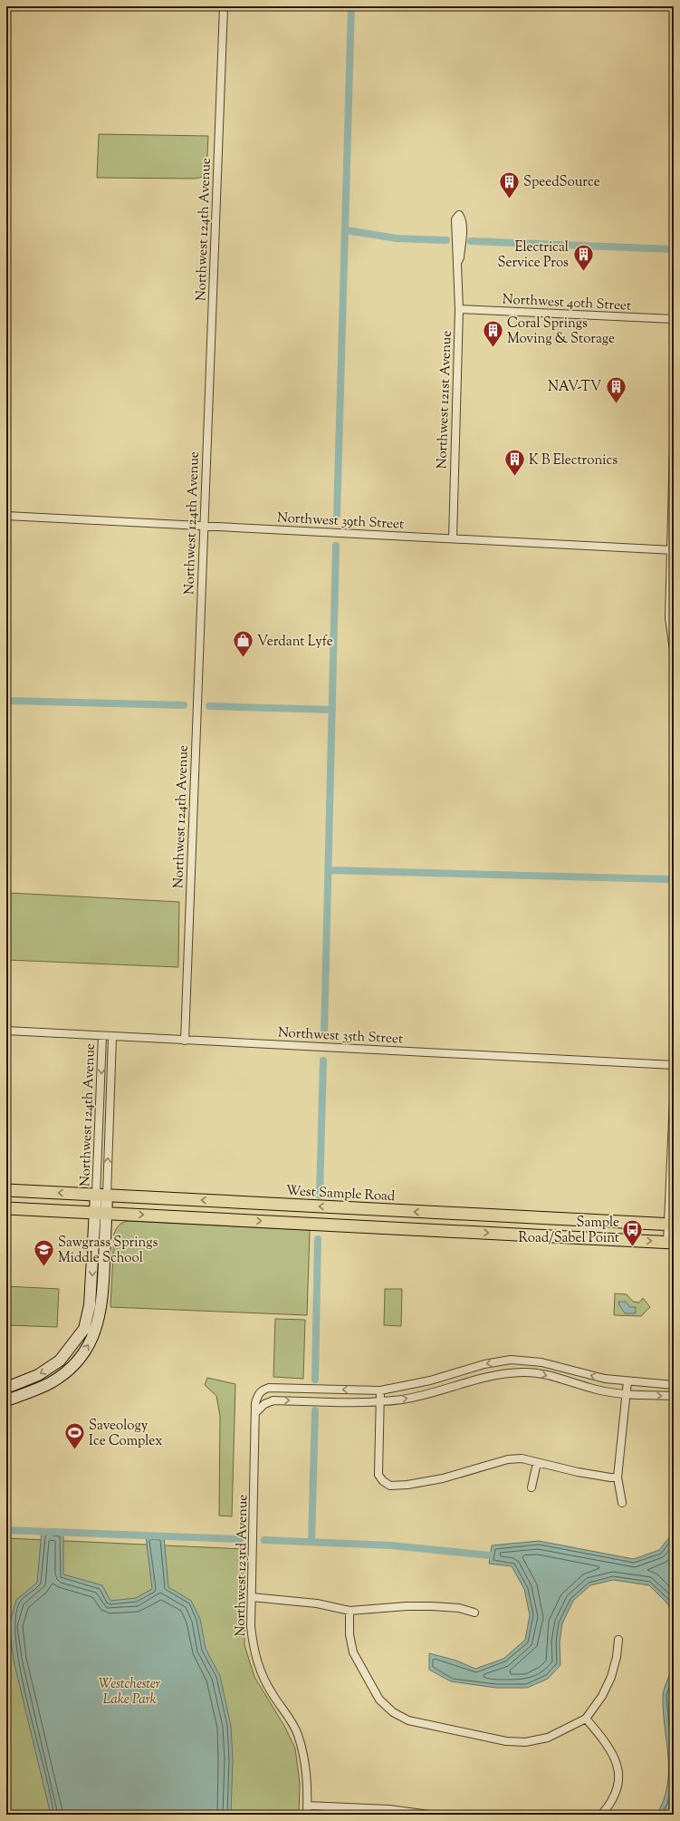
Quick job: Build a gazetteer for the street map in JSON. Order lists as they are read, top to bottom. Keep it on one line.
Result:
{"streets":{"main road":["West Sample Road"],"street":["Northwest 124th Avenue","Northwest 40th Street","Northwest 121st Avenue","Northwest 39th Street","Northwest 35th Street","Northwest 123rd Avenue"]},"crossings":[["Northwest 124th Avenue","Northwest 39th Street"],["Northwest 124th Avenue","Northwest 35th Street"],["Northwest 124th Avenue","West Sample Road"],["Northwest 40th Street","Northwest 121st Avenue"],["Northwest 121st Avenue","Northwest 39th Street"]],"parks":["Westchester Lake Park"],"places":{"building":["SpeedSource","Electrical Service Pros","Coral Springs Moving & Storage","NAV-TV","K B Electronics"],"shop":["Verdant Lyfe"],"bus stop":["Sample Road/Sabel Point"],"school or university":["Sawgrass Springs Middle School"],"sports":["Saveology Ice Complex"]}}
